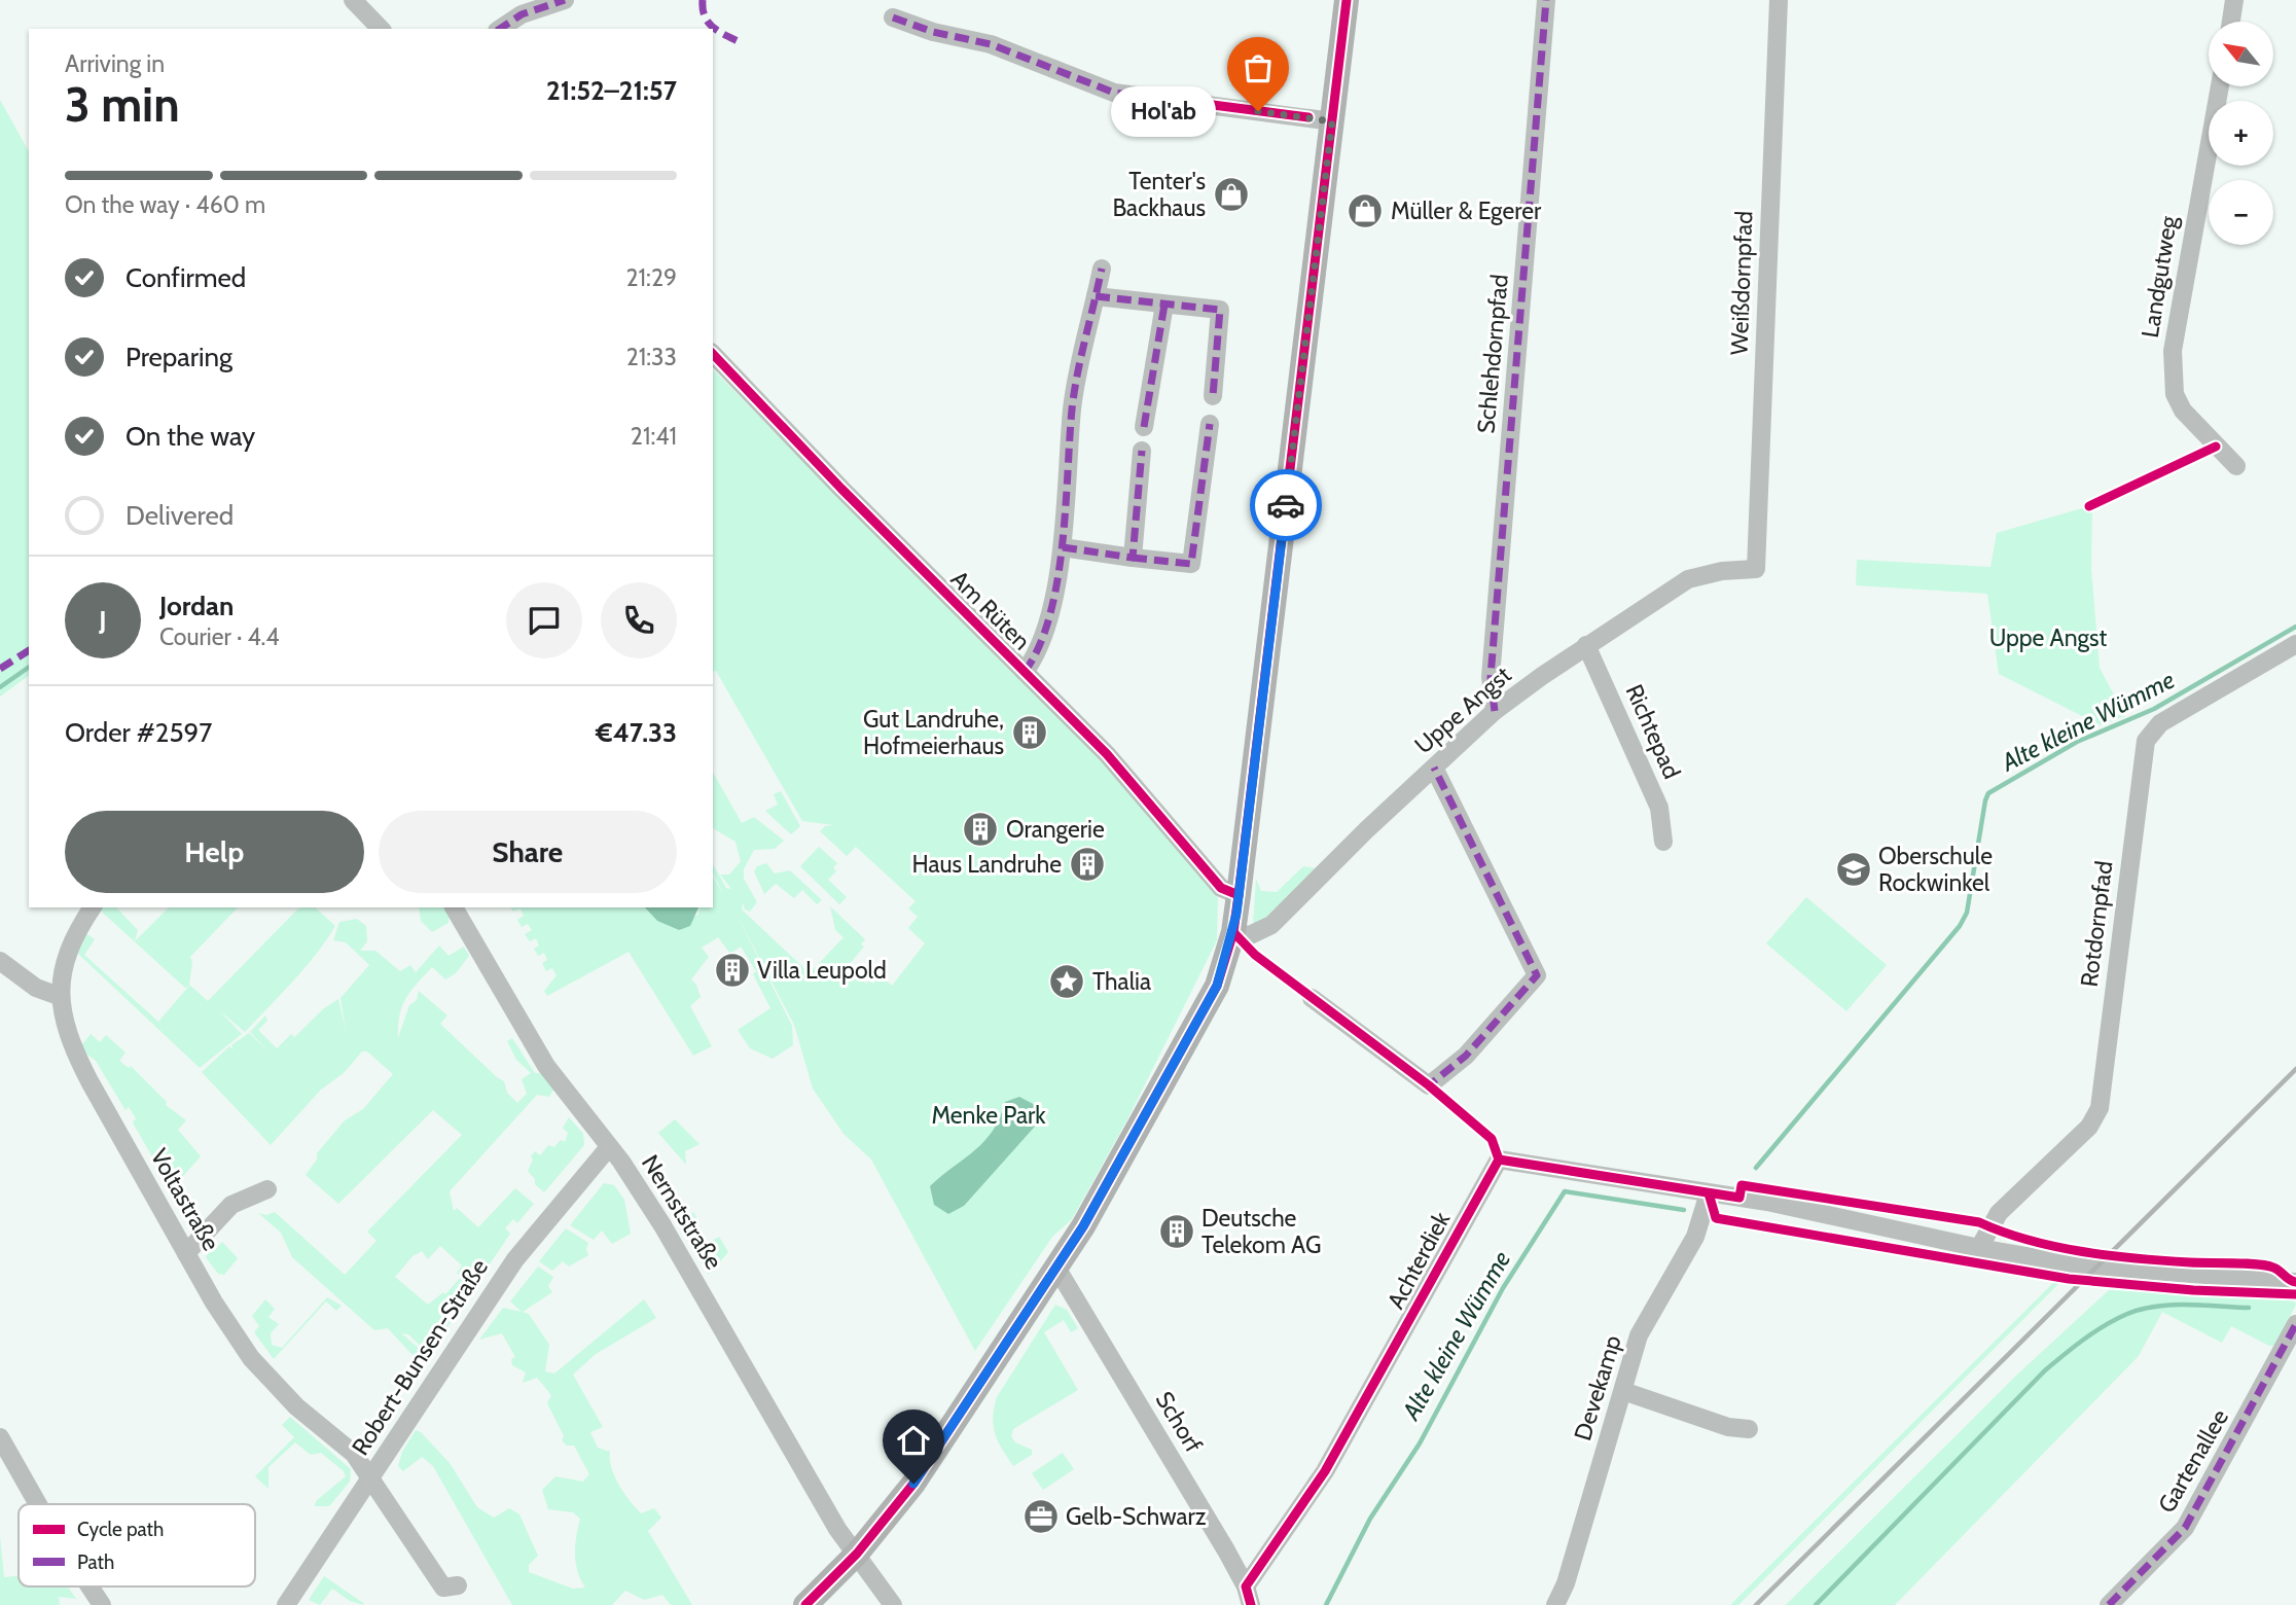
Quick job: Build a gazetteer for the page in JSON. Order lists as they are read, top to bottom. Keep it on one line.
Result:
{"streets":{"street":["Landgutweg","Weißdornpfad","Schlehdornpfad","Am Rüten","Uppe Angst","Richtepad","Rotdornpfad","Voltastraße","Nernststraße","Achterdiek","Robert-Bunsen-Straße","Devekamp","Schorf","Gartenallee"]},"crossings":[["Weißdornpfad","Uppe Angst"],["Schlehdornpfad","Uppe Angst"],["Uppe Angst","Richtepad"],["Rotdornpfad","Achterdiek"],["Voltastraße","Robert-Bunsen-Straße"],["Nernststraße","Robert-Bunsen-Straße"],["Achterdiek","Devekamp"],["Achterdiek","Schorf"]],"water":["Alte kleine Wümme"],"parks":["Uppe Angst","Menke Park"],"places":{"other":["Hol'ab"],"shop":["Tenter's Backhaus","Müller & Egerer"],"building":["Gut Landruhe, Hofmeierhaus","Orangerie","Haus Landruhe","Villa Leupold","Deutsche Telekom AG"],"school or university":["Oberschule Rockwinkel"],"place":["Thalia"],"office":["Gelb-Schwarz"]},"legend":["Cycle path","Path"],"north":"top left","page":{"map_buttons":["+","−"],"heading":["3 min","Arriving in","21:52–21:57"],"panel":["Jordan","Courier · 4.4","Order #2597","€47.33"],"bubble":"Hol'ab","bar":"On the way · 460 m","list":[["Confirmed","21:29"],["Preparing","21:33"],["On the way","21:41"],"Delivered"],"round":"J","buttons":["Help","Share"]}}
